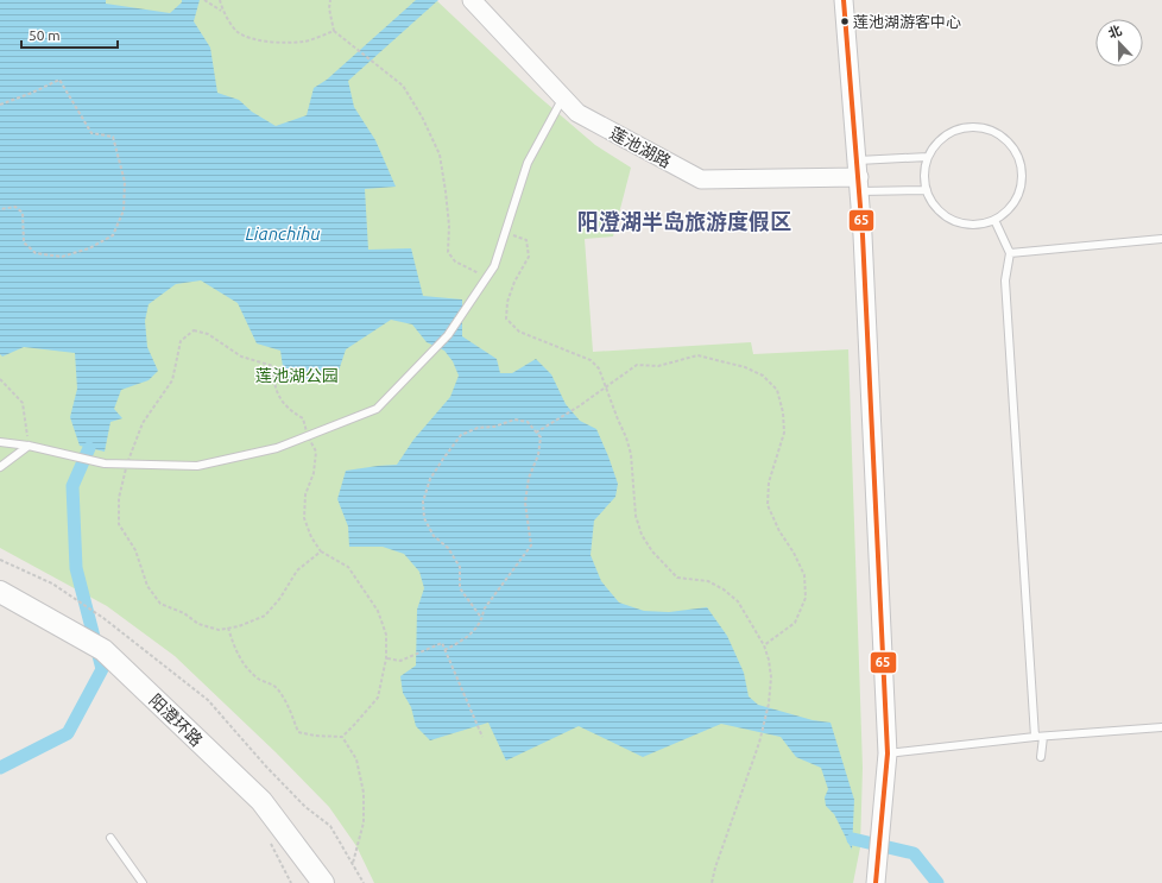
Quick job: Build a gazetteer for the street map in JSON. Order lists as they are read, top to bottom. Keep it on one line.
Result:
{"streets":{"main road":["阳澄环路"],"street":["莲池湖路"]},"districts":["阳澄湖半岛旅游度假区"],"water":["Lianchihu"],"parks":["莲池湖公园"],"places":["莲池湖游客中心"],"lines":["transit line 65"],"scale_bar":"50 m","north":"top"}
